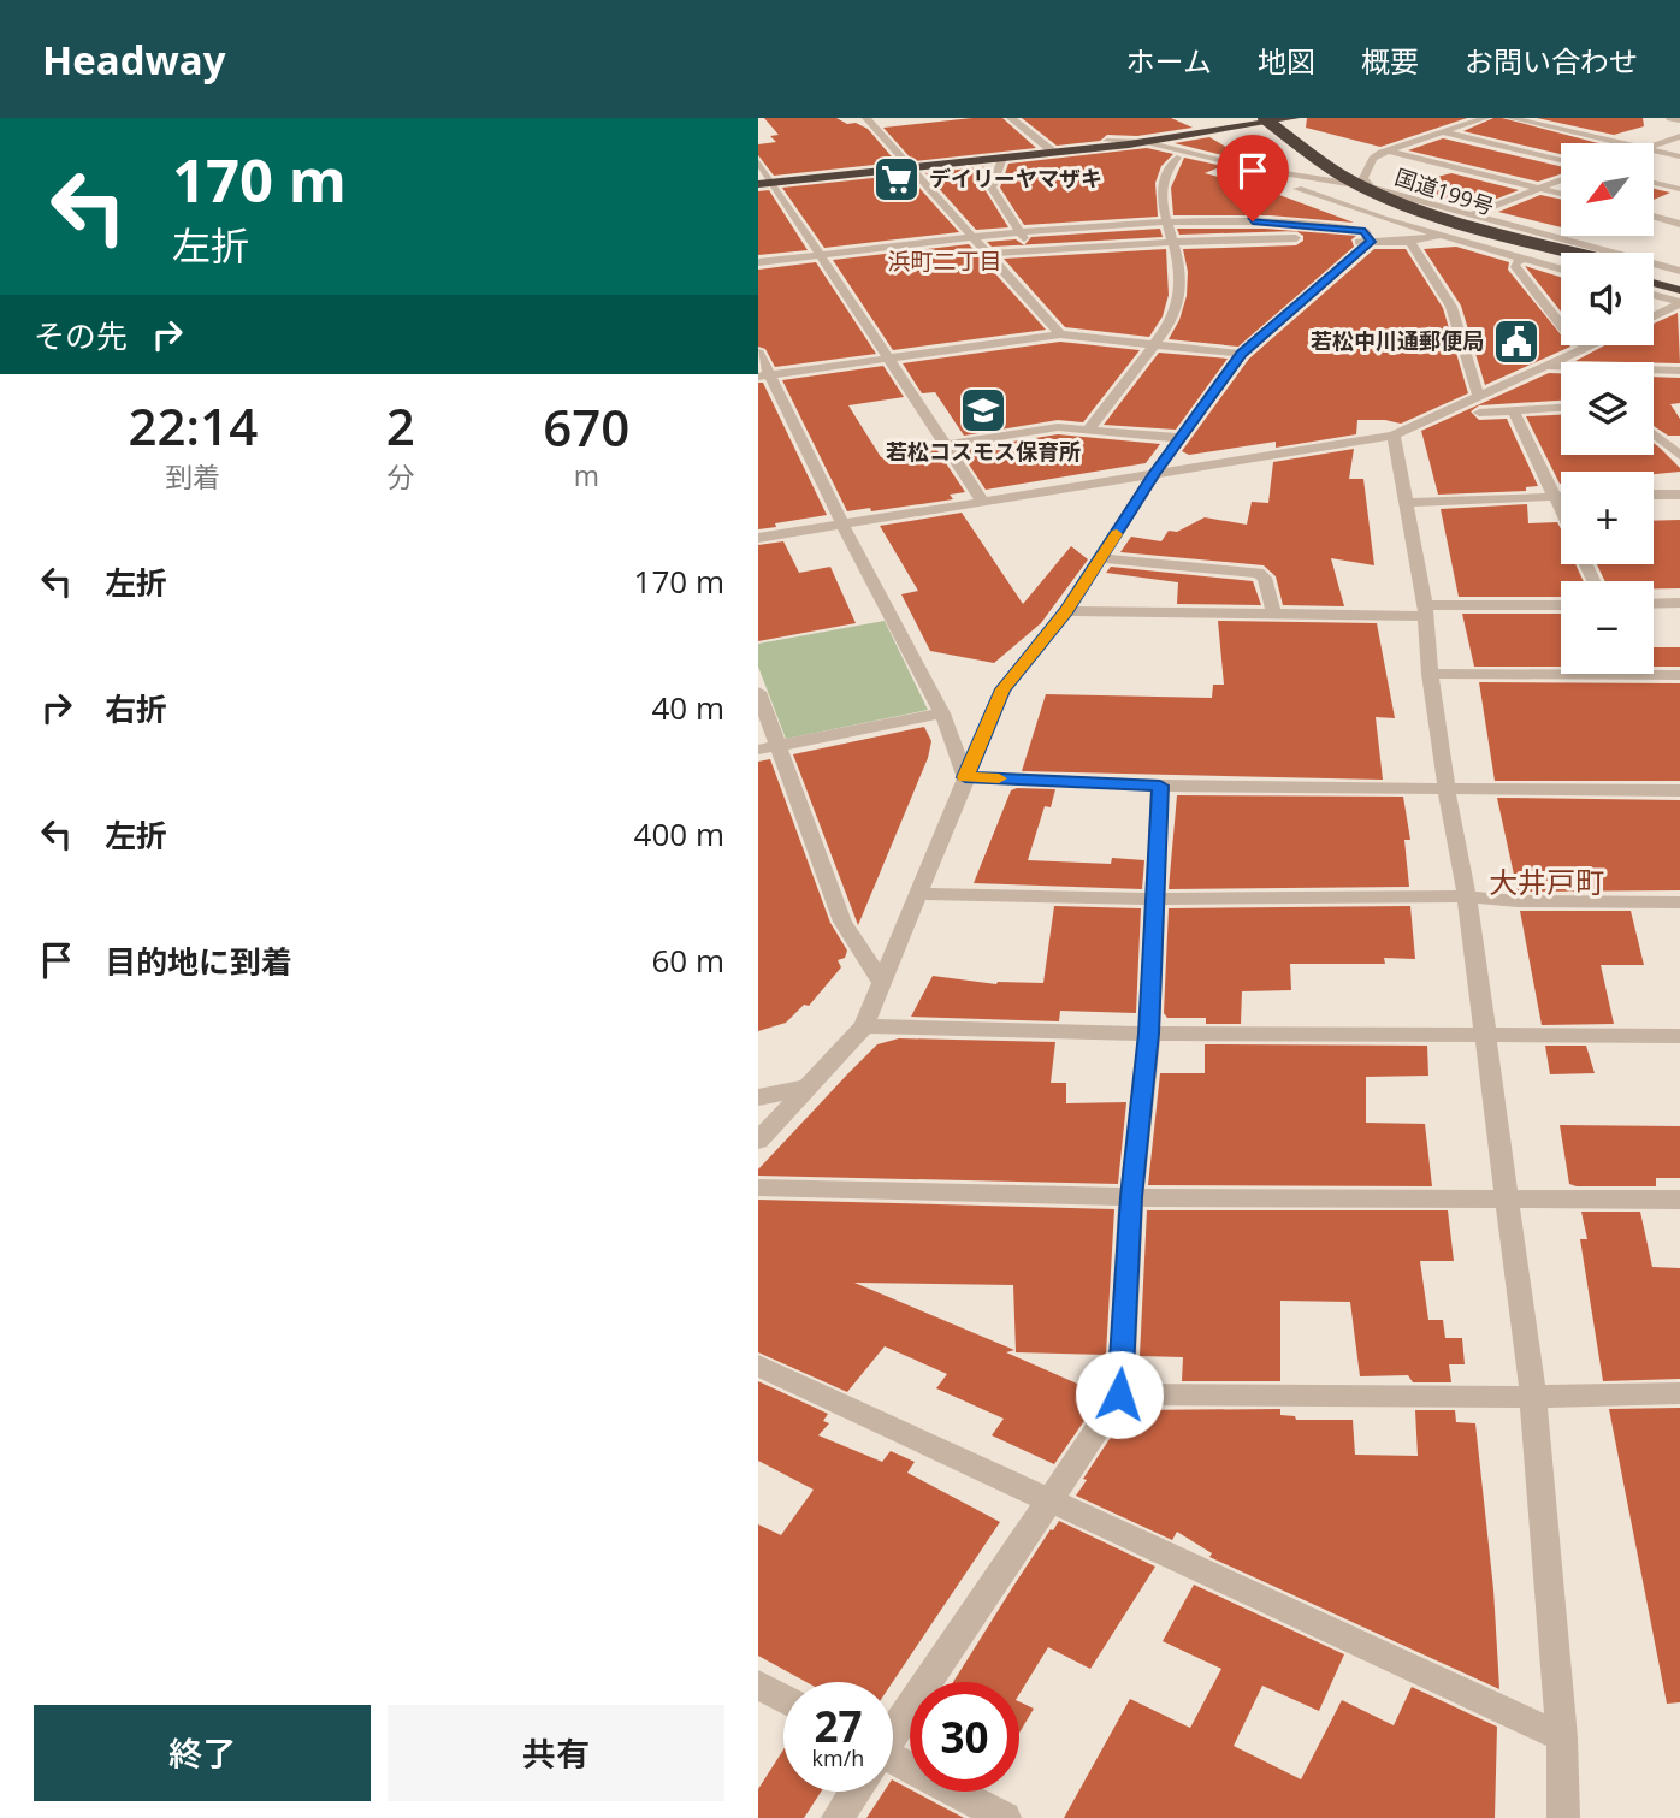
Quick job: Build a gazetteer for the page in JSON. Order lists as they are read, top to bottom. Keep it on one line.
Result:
{"streets":{"highway":["国道199号"]},"districts":["浜町二丁目","大井戸町"],"places":{"supermarket":["デイリーヤマザキ"],"public building":["若松中川通郵便局"],"school or university":["若松コスモス保育所"]},"north":"bottom left","page":{"header":"Headway","nav":["ホーム","地図","概要","お問い合わせ"],"turn":["170 m","左折"],"map_buttons":["+","−"],"then":"その先","eta":["22:14","到着","2","分","670","m"],"list":[{"name":"左折","value":"170 m"},{"name":"右折","value":"40 m"},{"name":"左折","value":"400 m"},{"name":"目的地に到着","value":"60 m"}],"speed":"27 km/h","limit":"30","buttons":["終了","共有"]}}
